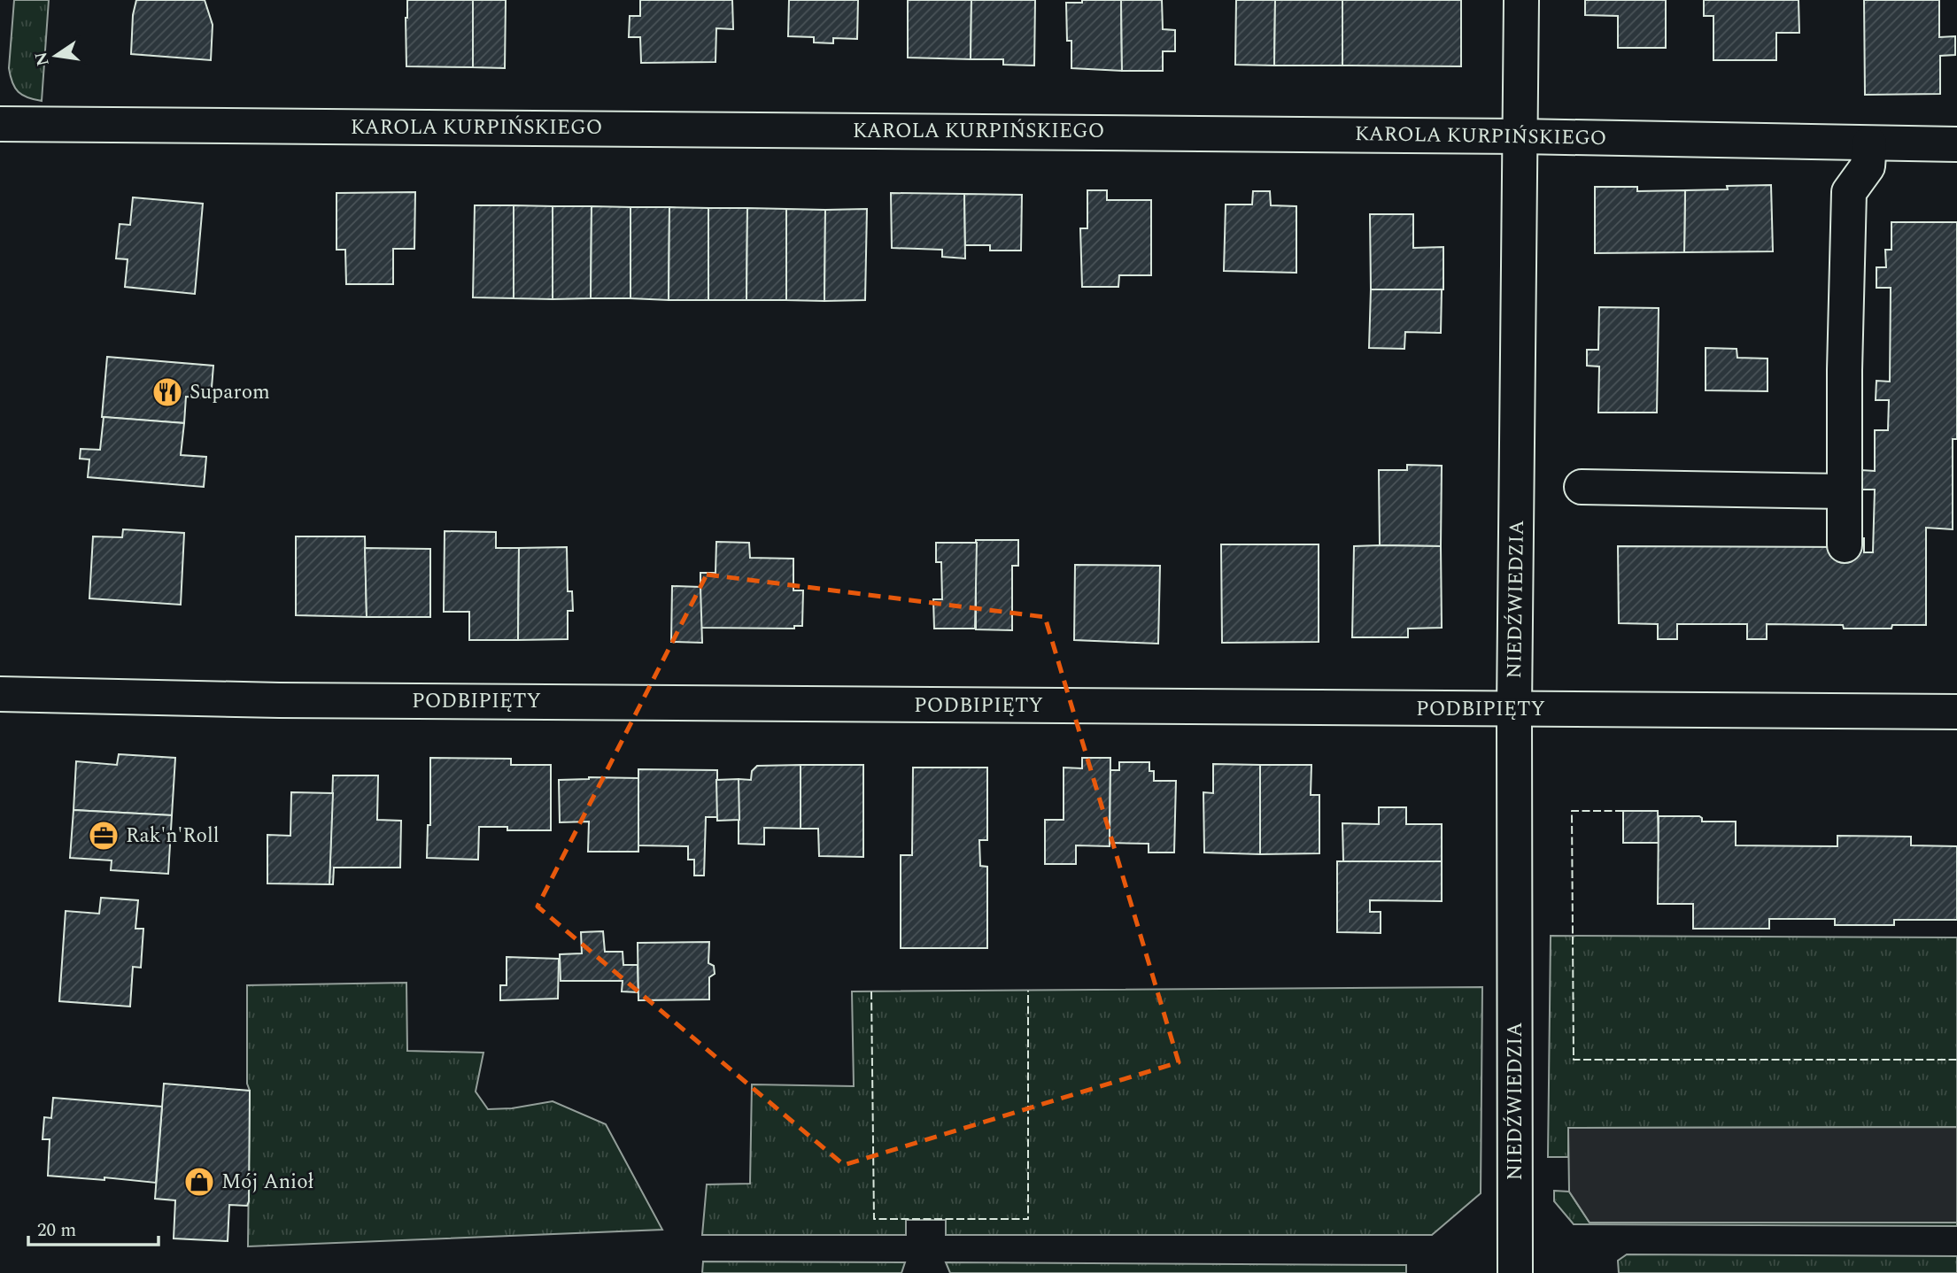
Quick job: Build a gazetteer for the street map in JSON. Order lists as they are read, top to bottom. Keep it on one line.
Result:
{"streets":{"street":["KAROLA KURPIŃSKIEGO","NIEDŹWIEDZIA","PODBIPIĘTY"]},"crossings":[["KAROLA KURPIŃSKIEGO","NIEDŹWIEDZIA"],["NIEDŹWIEDZIA","PODBIPIĘTY"]],"places":{"restaurant":["Suparom"],"office":["Rak'n'Roll"],"shop":["Mój Anioł"]},"scale_bar":"20 m","north":"left"}
